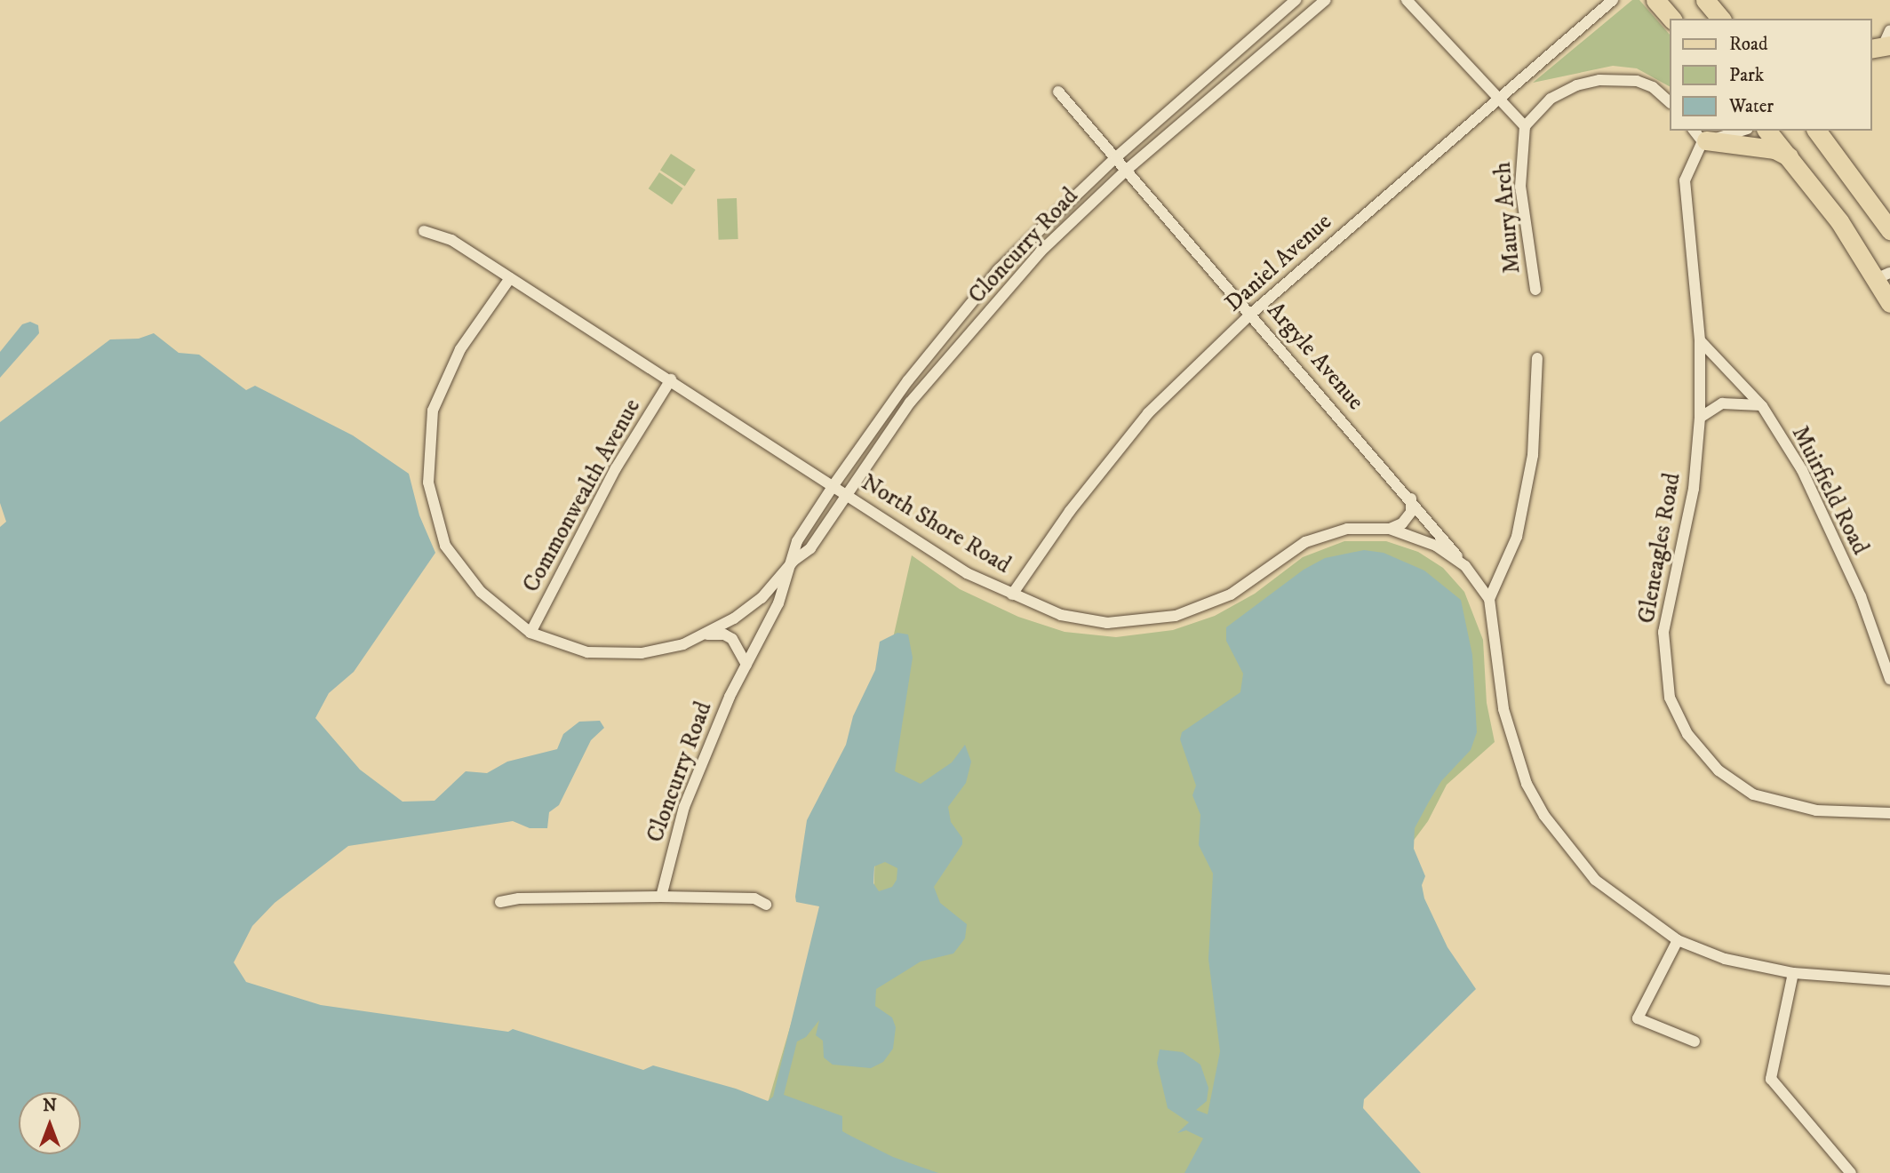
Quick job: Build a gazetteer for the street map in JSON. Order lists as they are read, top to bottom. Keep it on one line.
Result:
{"streets":{"street":["Maury Arch","Cloncurry Road","Daniel Avenue","Argyle Avenue","Muirfield Road","Commonwealth Avenue","North Shore Road","Gleneagles Road"]},"crossings":[["Cloncurry Road","Argyle Avenue"],["Cloncurry Road","North Shore Road"],["Daniel Avenue","Argyle Avenue"],["Daniel Avenue","North Shore Road"],["Argyle Avenue","North Shore Road"],["Muirfield Road","Gleneagles Road"],["Commonwealth Avenue","North Shore Road"]],"legend":["Road","Park","Water"],"north":"top"}
